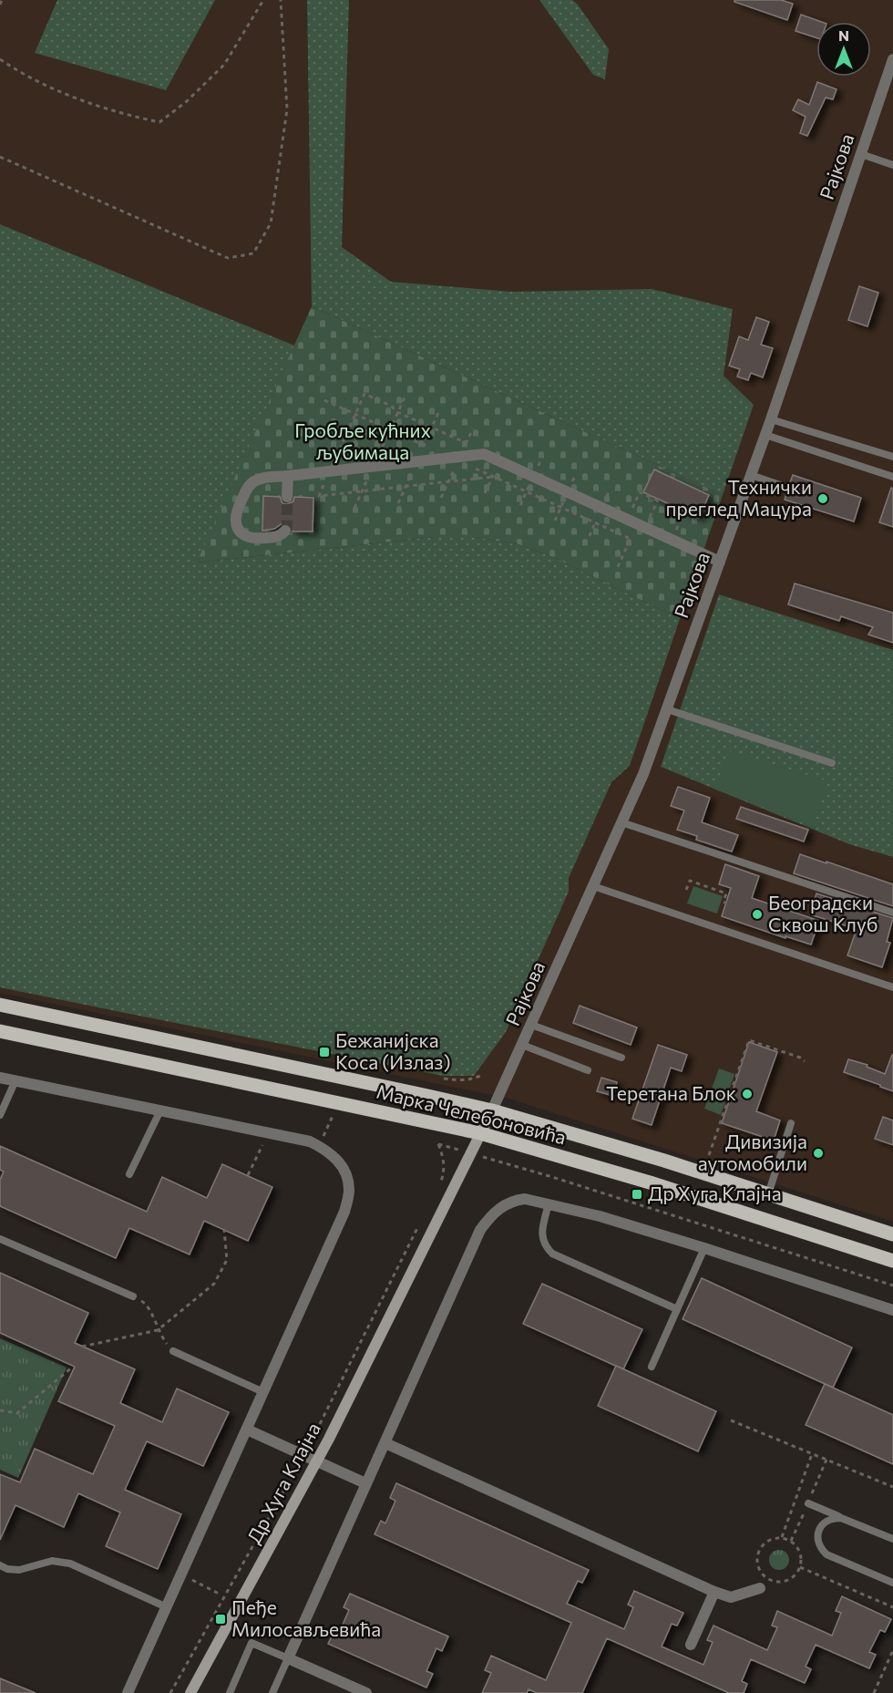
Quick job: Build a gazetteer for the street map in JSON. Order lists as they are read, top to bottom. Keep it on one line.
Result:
{"streets":{"main road":["Марка Челебоновића","Др Хуга Клајна"],"street":["Рајкова"]},"crossings":[["Рајкова","Марка Челебоновића"],["Рајкова","Др Хуга Клајна"],["Марка Челебоновића","Др Хуга Клајна"]],"parks":["Гробље кућних љубимаца"],"places":{"other":["Технички преглед Мацура","Београдски Сквош Клуб","Теретана Блок","Дивизија аутомобили"],"transit":["Бежанијска Коса (Излаз)","Др Хуга Клајна","Пеђе Милосављевића"]},"north":"top"}
